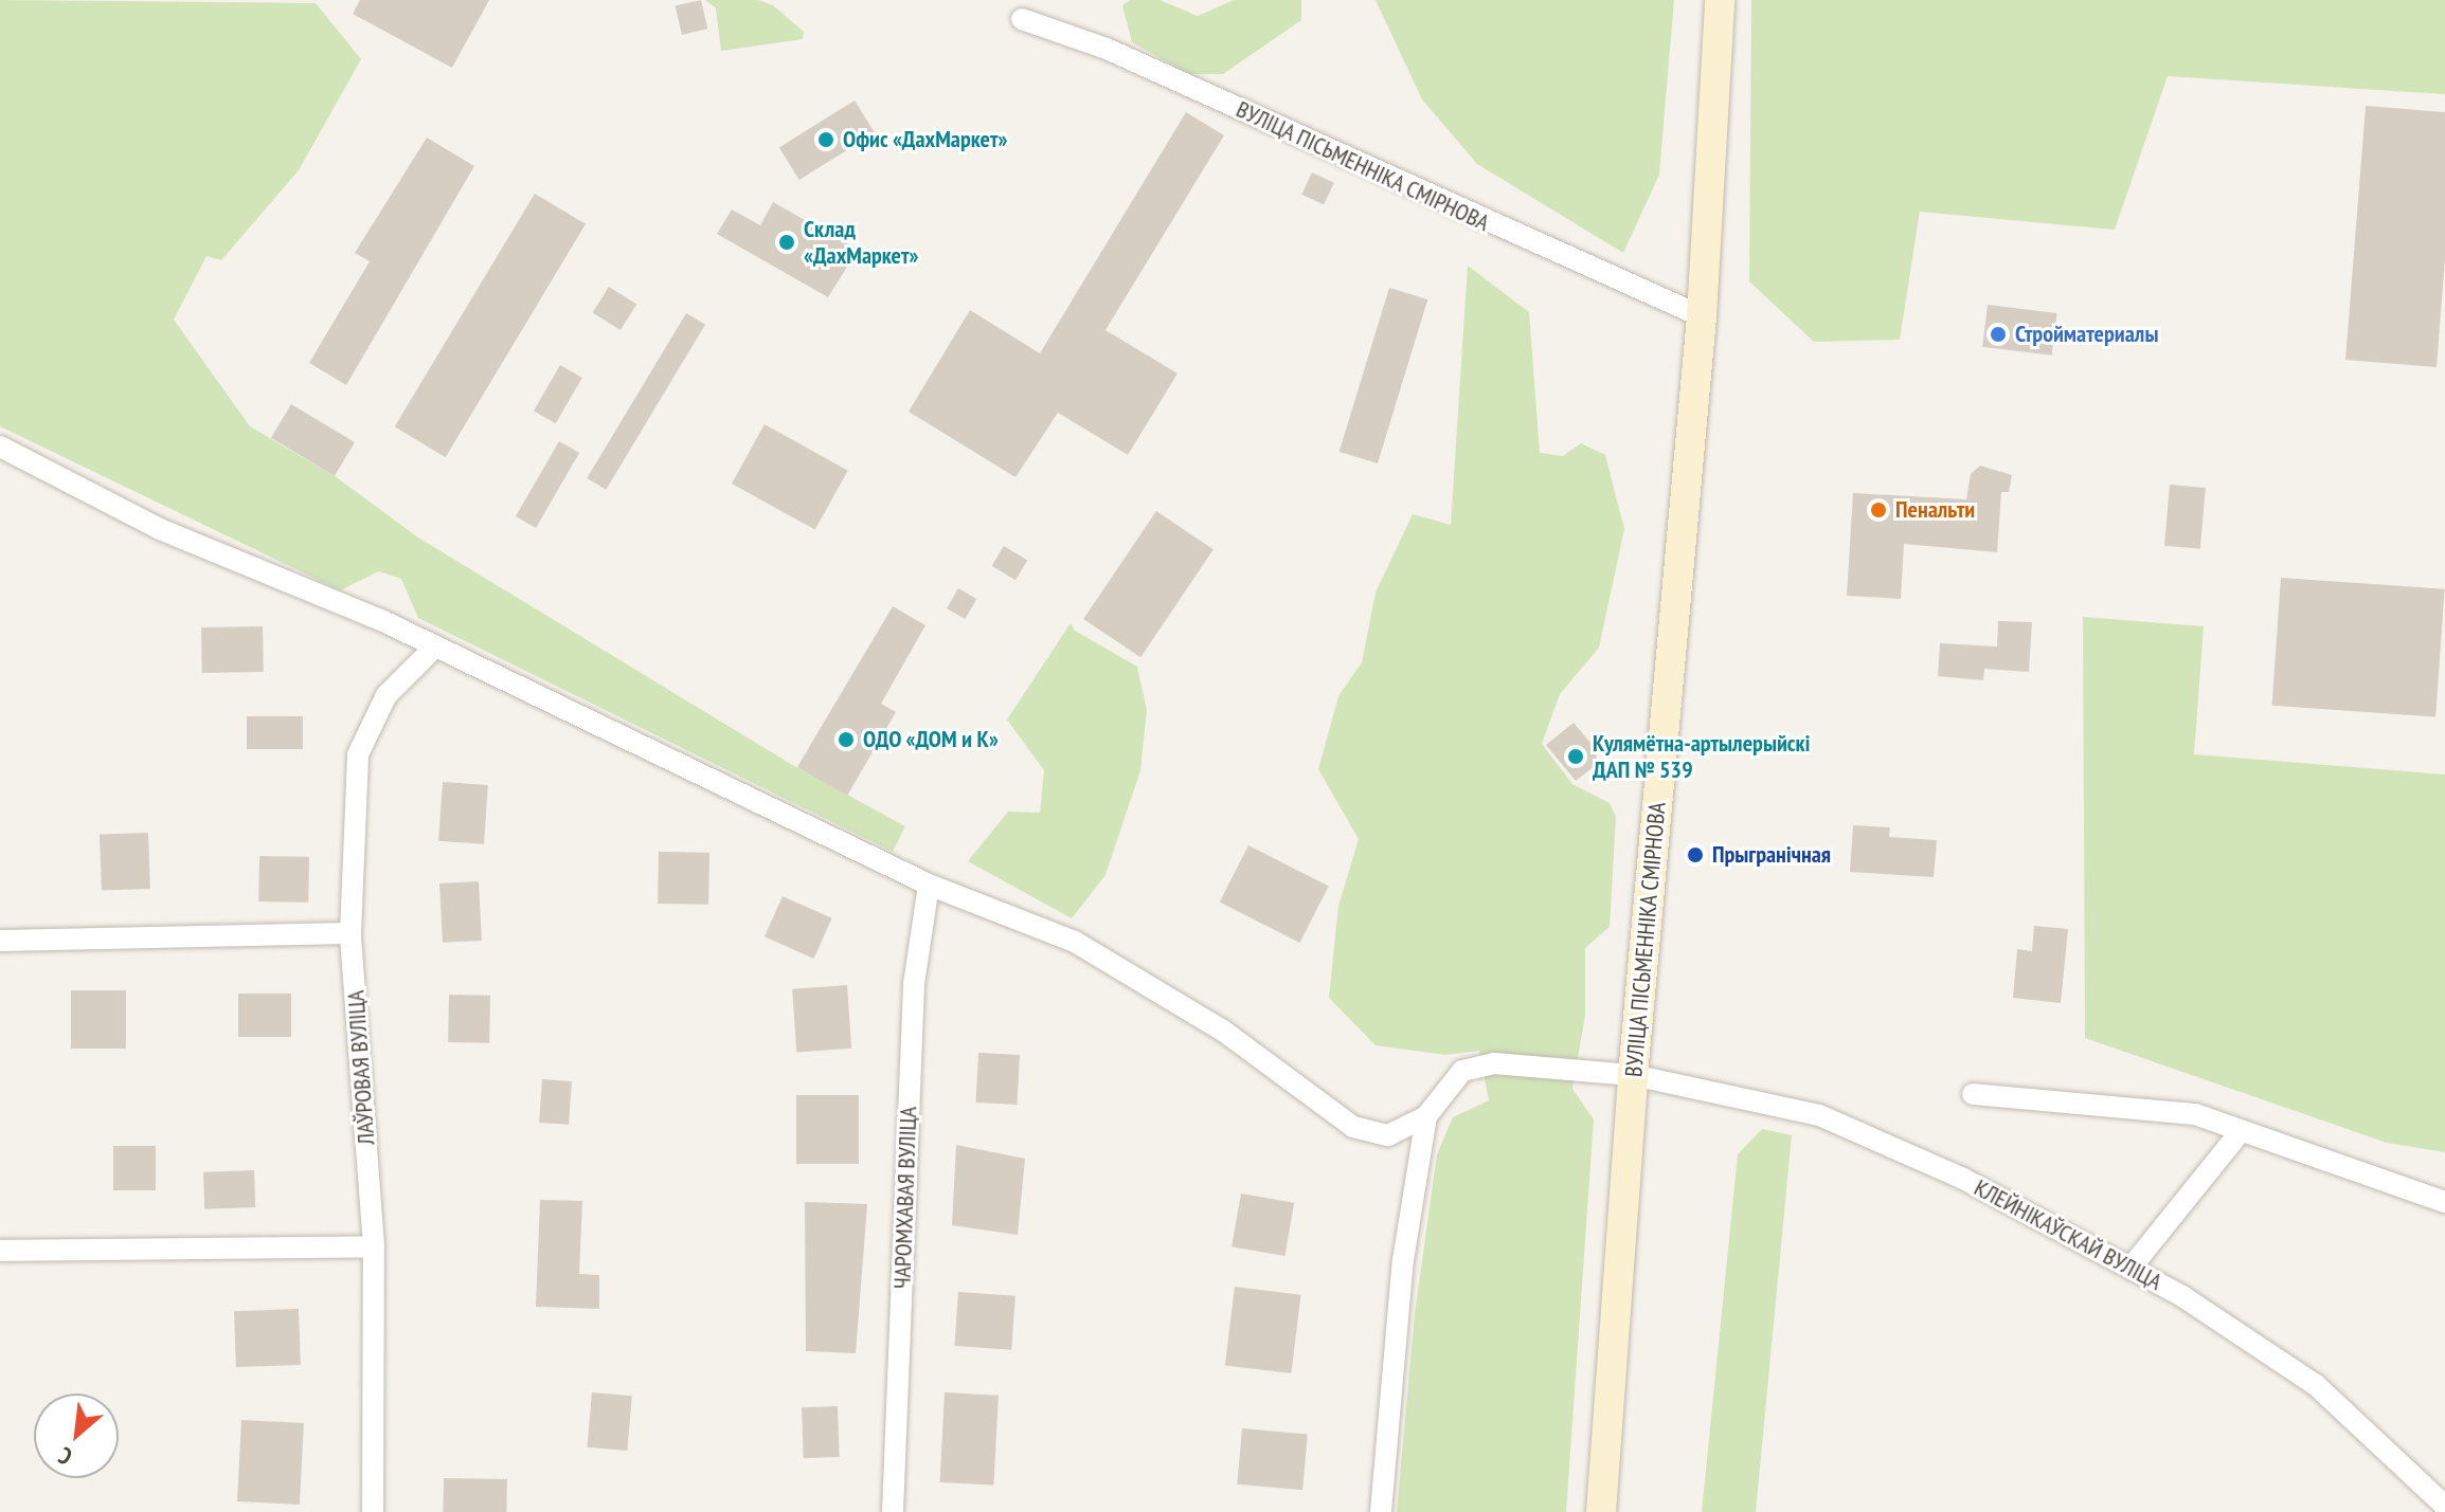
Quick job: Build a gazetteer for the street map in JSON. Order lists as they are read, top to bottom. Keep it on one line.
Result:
{"streets":{"main road":["ВУЛІЦА ПІСЬМЕННІКА СМІРНОВА"],"street":["ЛАЎРОВАЯ ВУЛІЦА","ЧАРОМХАВАЯ ВУЛІЦА","КЛЕЙНІКАЎСКАЙ ВУЛІЦА"]},"crossings":[["ВУЛІЦА ПІСЬМЕННІКА СМІРНОВА","КЛЕЙНІКАЎСКАЙ ВУЛІЦА"]],"places":["Офис «ДахМаркет»","Склад «ДахМаркет»","Стройматериалы","Пенальти","ОДО «ДОМ и К»","Кулямётна-артылерыйскі ДАП № 539","Прыгранічная"],"north":"bottom left"}
